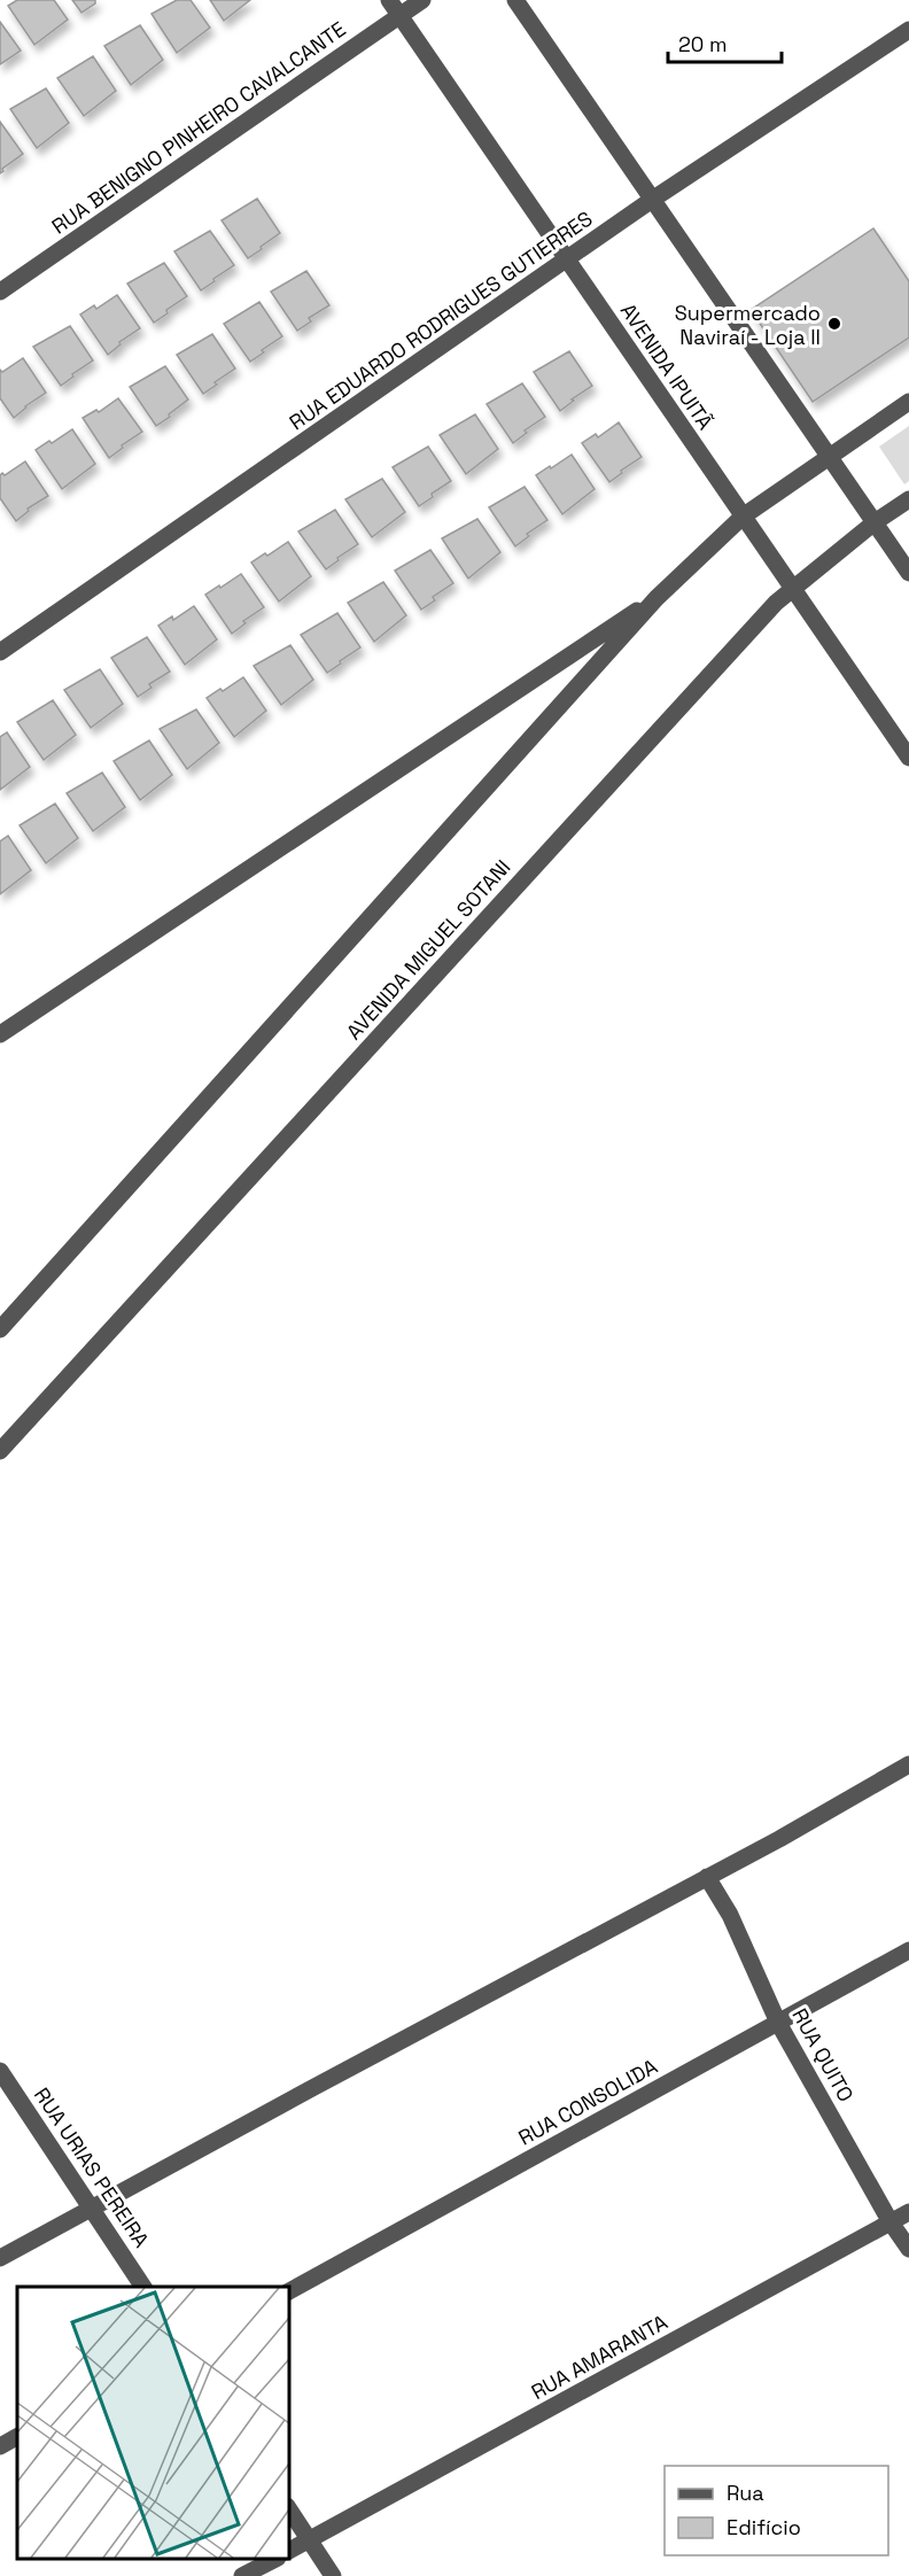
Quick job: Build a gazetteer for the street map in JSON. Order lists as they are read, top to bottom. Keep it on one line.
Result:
{"streets":{"street":["RUA BENIGNO PINHEIRO CAVALCANTE","RUA EDUARDO RODRIGUES GUTIERRES","AVENIDA IPUITÃ","AVENIDA MIGUEL SOTANI","RUA QUITO","RUA CONSOLIDA","RUA URIAS PEREIRA","RUA AMARANTA"]},"crossings":[["RUA BENIGNO PINHEIRO CAVALCANTE","AVENIDA IPUITÃ"],["RUA EDUARDO RODRIGUES GUTIERRES","AVENIDA IPUITÃ"],["AVENIDA IPUITÃ","AVENIDA MIGUEL SOTANI"],["RUA QUITO","RUA CONSOLIDA"],["RUA QUITO","RUA AMARANTA"]],"places":["Supermercado Naviraí - Loja II"],"legend":["Rua","Edifício"],"scale_bar":"20 m"}
